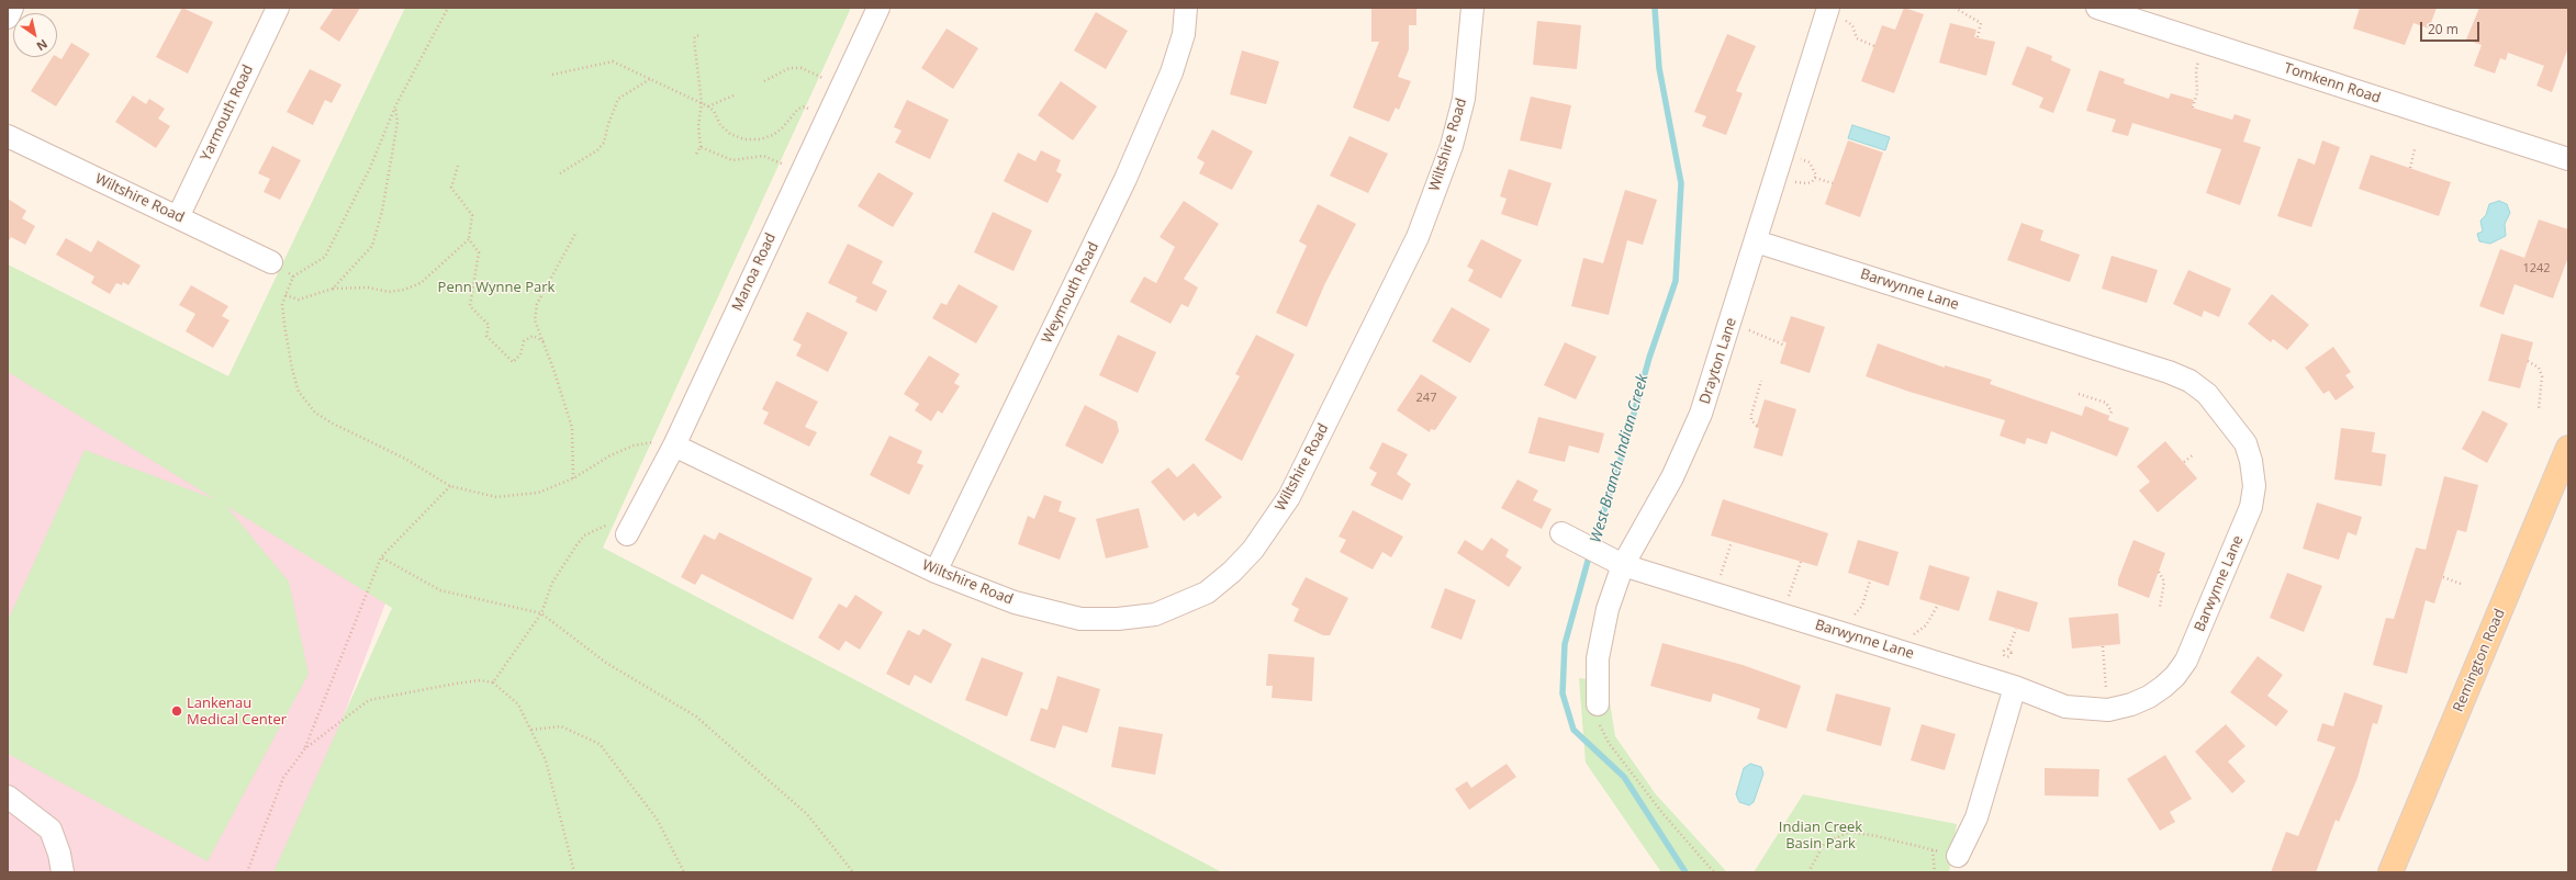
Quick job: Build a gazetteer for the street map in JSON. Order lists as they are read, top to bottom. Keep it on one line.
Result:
{"streets":{"main road":["Remington Road"],"street":["Tomkenn Road","Yarmouth Road","Wiltshire Road","Manoa Road","Barwynne Lane","Weymouth Road","Drayton Lane"]},"crossings":[["Yarmouth Road","Wiltshire Road"],["Wiltshire Road","Manoa Road"],["Wiltshire Road","Weymouth Road"],["Barwynne Lane","Drayton Lane"]],"water":["West Branch Indian Creek"],"parks":["Penn Wynne Park","Indian Creek Basin Park"],"places":["Lankenau Medical Center"],"house_numbers":["1242","247"],"scale_bar":"20 m","north":"bottom right"}
